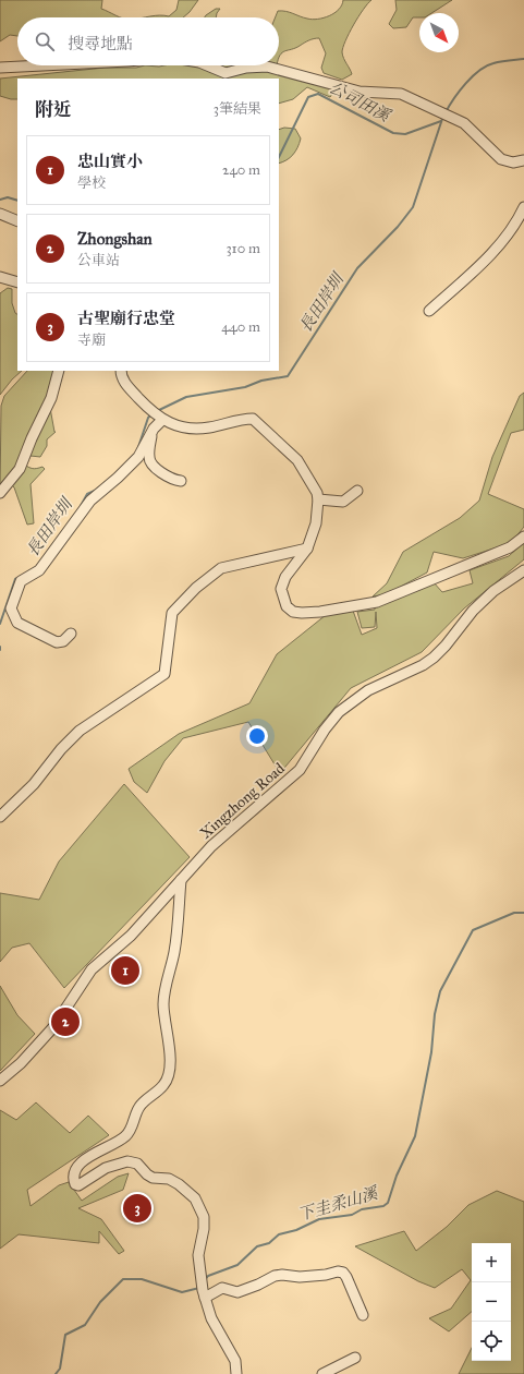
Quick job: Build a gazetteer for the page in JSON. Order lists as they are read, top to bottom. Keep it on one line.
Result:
{"streets":{"street":["Xingzhong Road"]},"water":["公司田溪","長田岸圳","下圭柔山溪"],"north":"bottom right","page":{"search":"搜尋地點","heading":["附近","3筆結果"],"list":[{"mark":"1","name":"忠山實小","note":"學校","value":"240 m"},{"mark":"2","name":"Zhongshan","note":"公車站","value":"310 m"},{"mark":"3","name":"古聖廟行忠堂","note":"寺廟","value":"440 m"}],"pins":["1","2","3"],"map_buttons":["+","−"]}}
